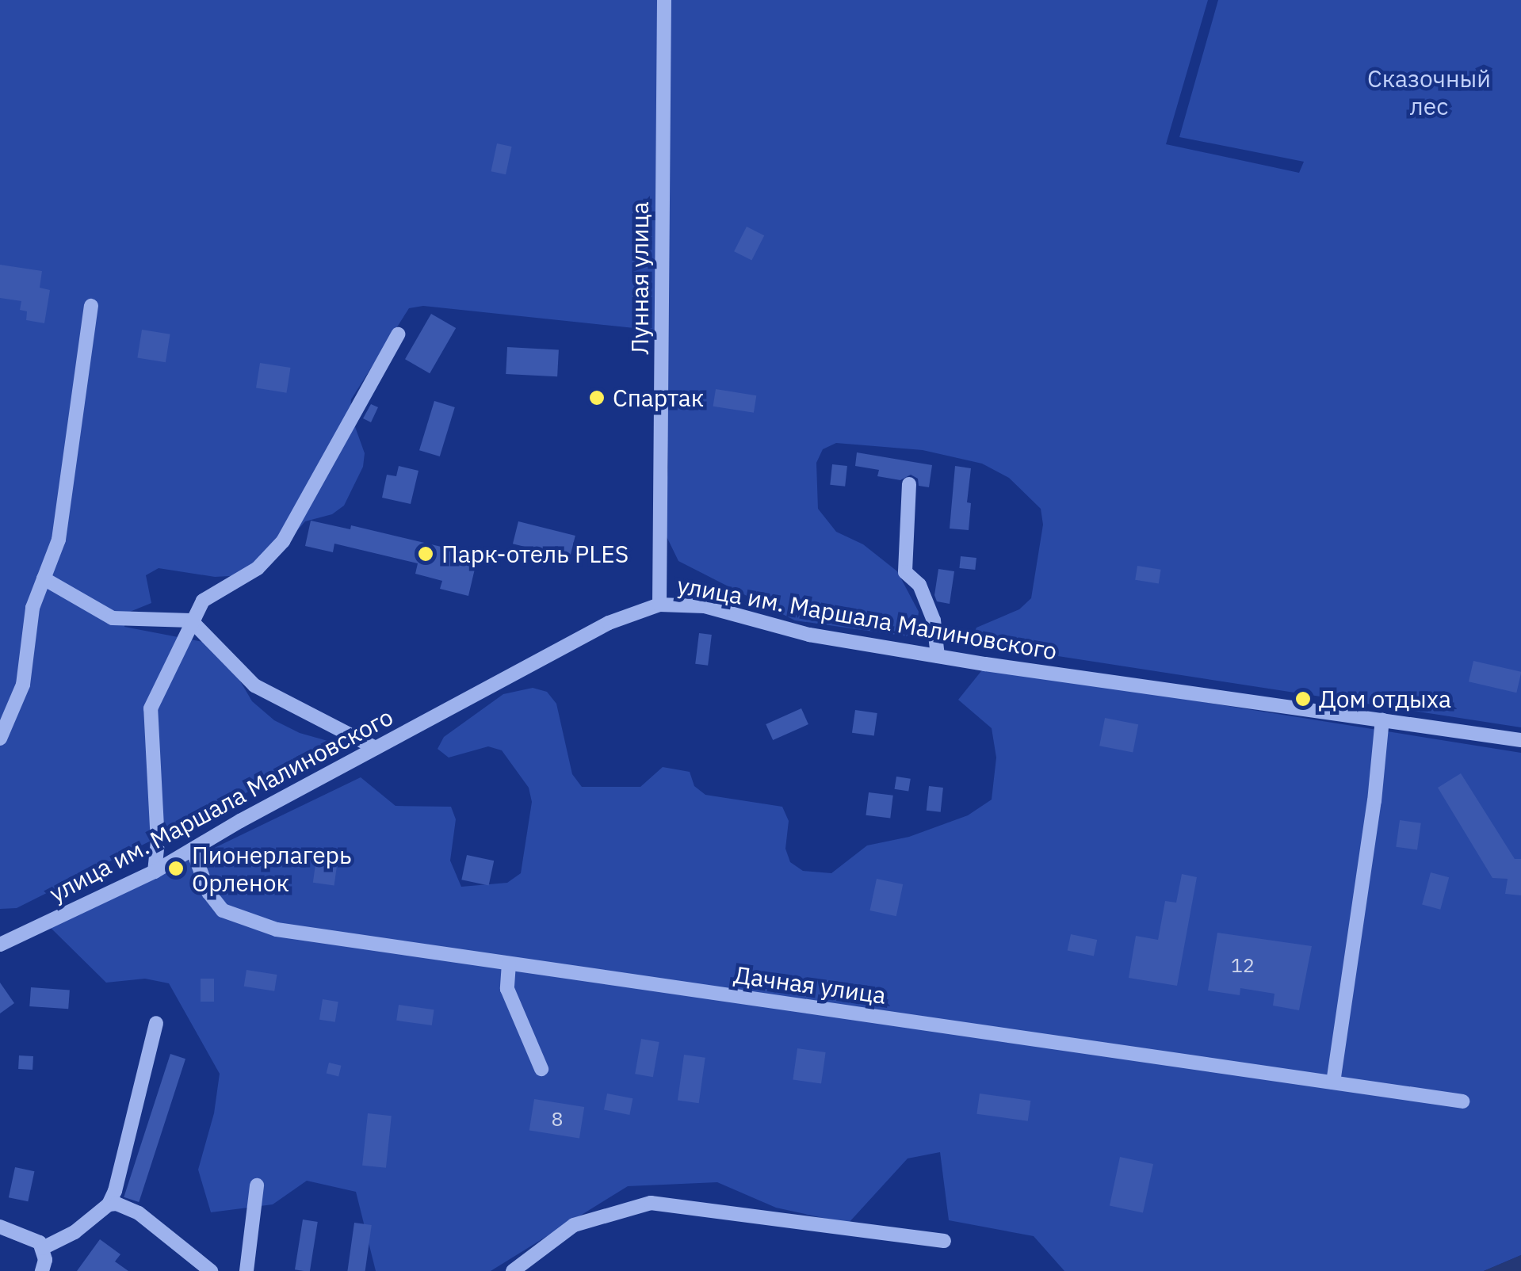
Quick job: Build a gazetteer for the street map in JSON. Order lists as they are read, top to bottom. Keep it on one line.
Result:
{"streets":{"street":["Лунная улица","улица им. Маршала Малиновского","Дачная улица"]},"crossings":[["Лунная улица","улица им. Маршала Малиновского"],["улица им. Маршала Малиновского","Дачная улица"]],"parks":["Сказочный лес"],"places":["Спартак","Парк-отель PLES","Дом отдыха","Пионерлагерь Орленок"],"house_numbers":["12","8"]}
